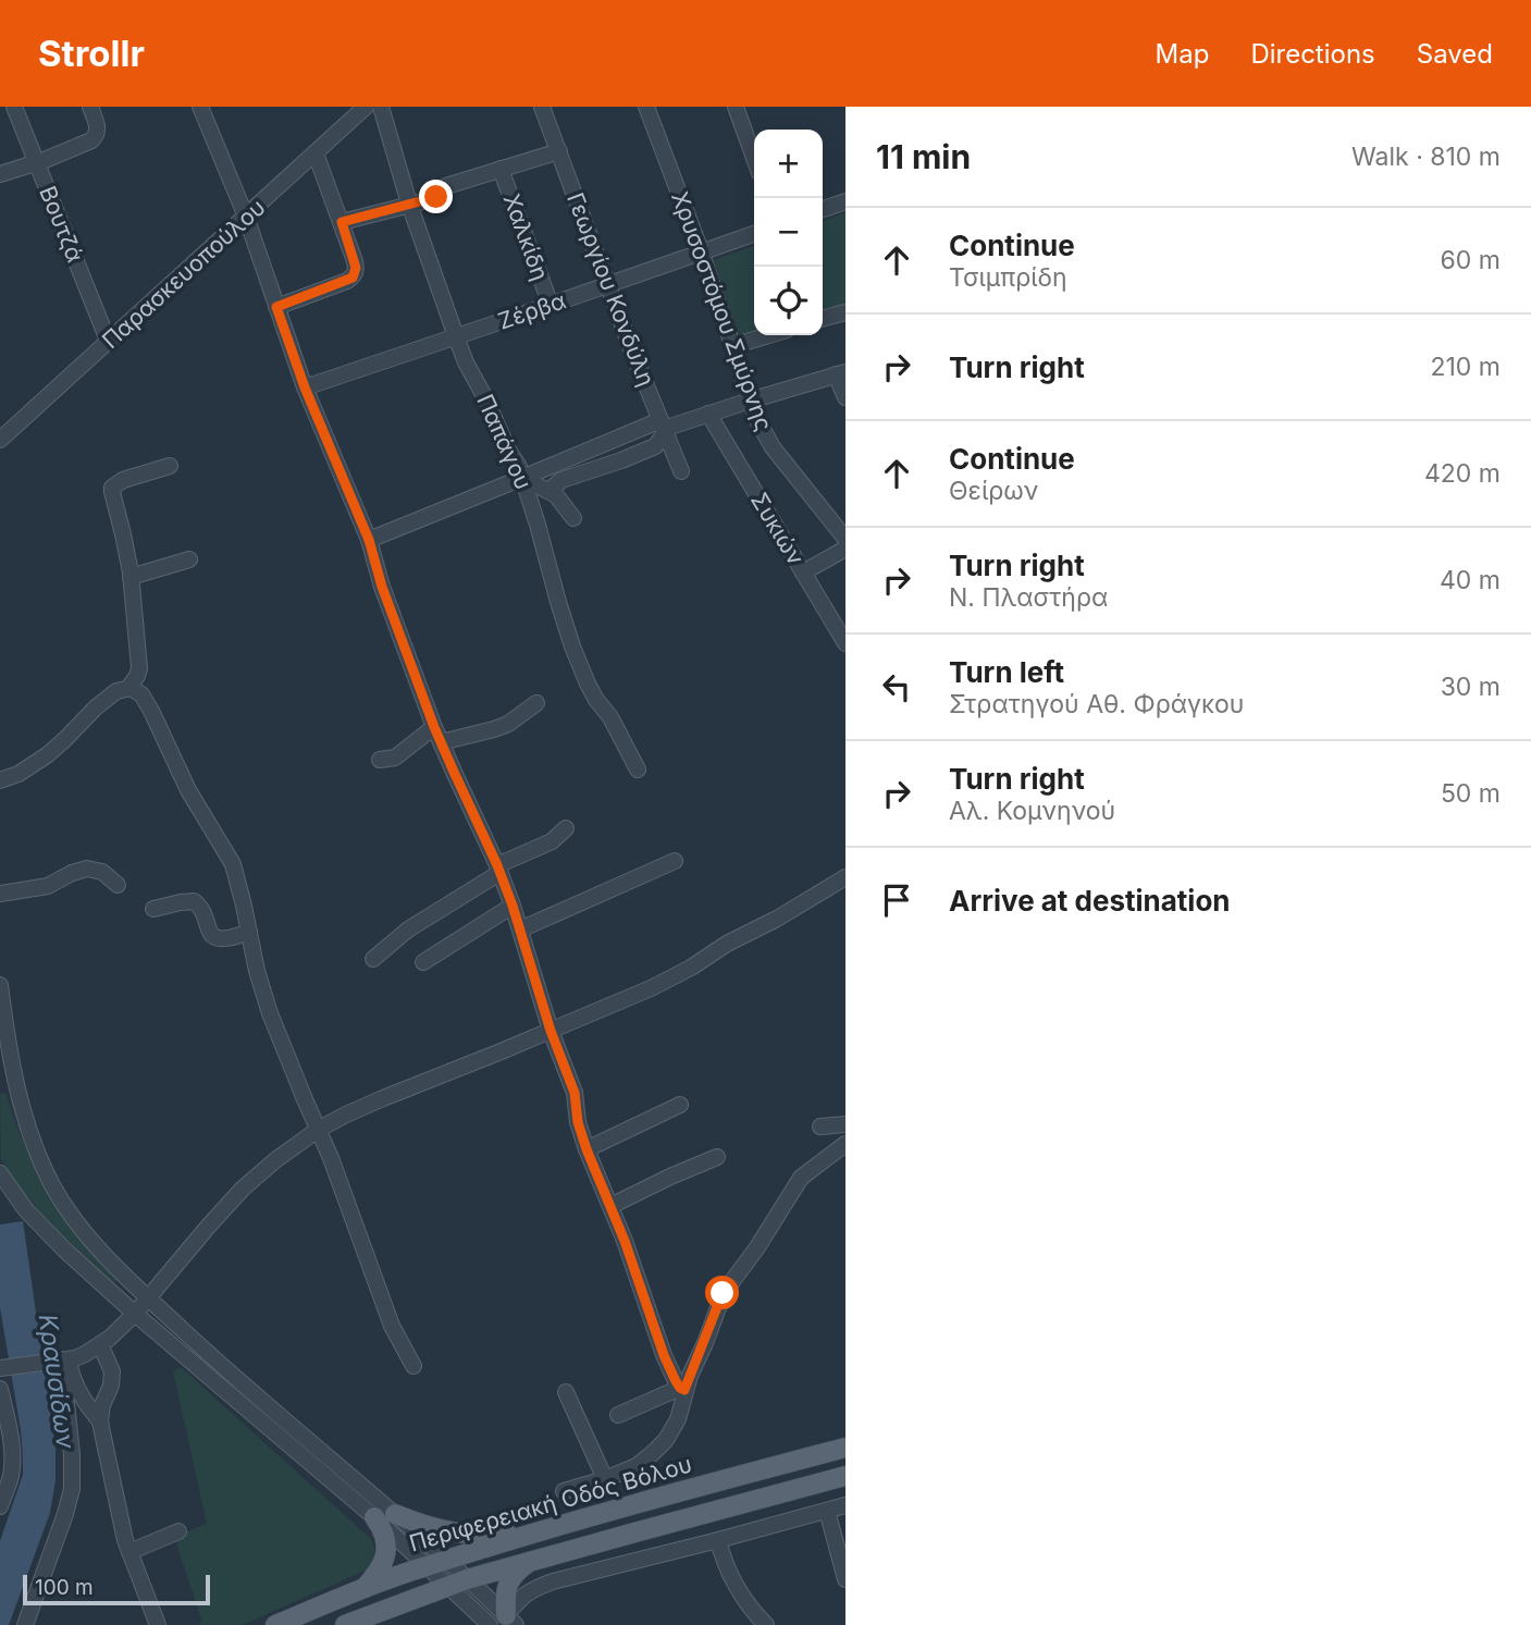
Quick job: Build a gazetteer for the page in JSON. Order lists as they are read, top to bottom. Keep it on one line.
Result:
{"streets":{"main road":["Περιφερειακή Οδός Βόλου"],"street":["Βουτζά","Χαλκίδη","Παρασκευοπούλου","Γεωργίου Κονδύλη","Ζέρβα","Χρυσοστόμου Σμύρνης","Παπάγου","Συκιών"]},"crossings":[["Βουτζά","Παρασκευοπούλου"],["Χαλκίδη","Ζέρβα"],["Γεωργίου Κονδύλη","Ζέρβα"],["Ζέρβα","Χρυσοστόμου Σμύρνης"],["Ζέρβα","Παπάγου"]],"water":["Κραυσίδων"],"scale_bar":"100 m","page":{"header":"Strollr","nav":["Map","Directions","Saved"],"heading":["11 min","Walk · 810 m"],"map_buttons":["+","−"],"list":[["Continue","Τσιμπρίδη","60 m"],["Turn right","210 m"],["Continue","Θείρων","420 m"],["Turn right","Ν. Πλαστήρα","40 m"],["Turn left","Στρατηγού Αθ. Φράγκου","30 m"],["Turn right","Αλ. Κομνηνού","50 m"],"Arrive at destination"],"scale":"100 m"}}
